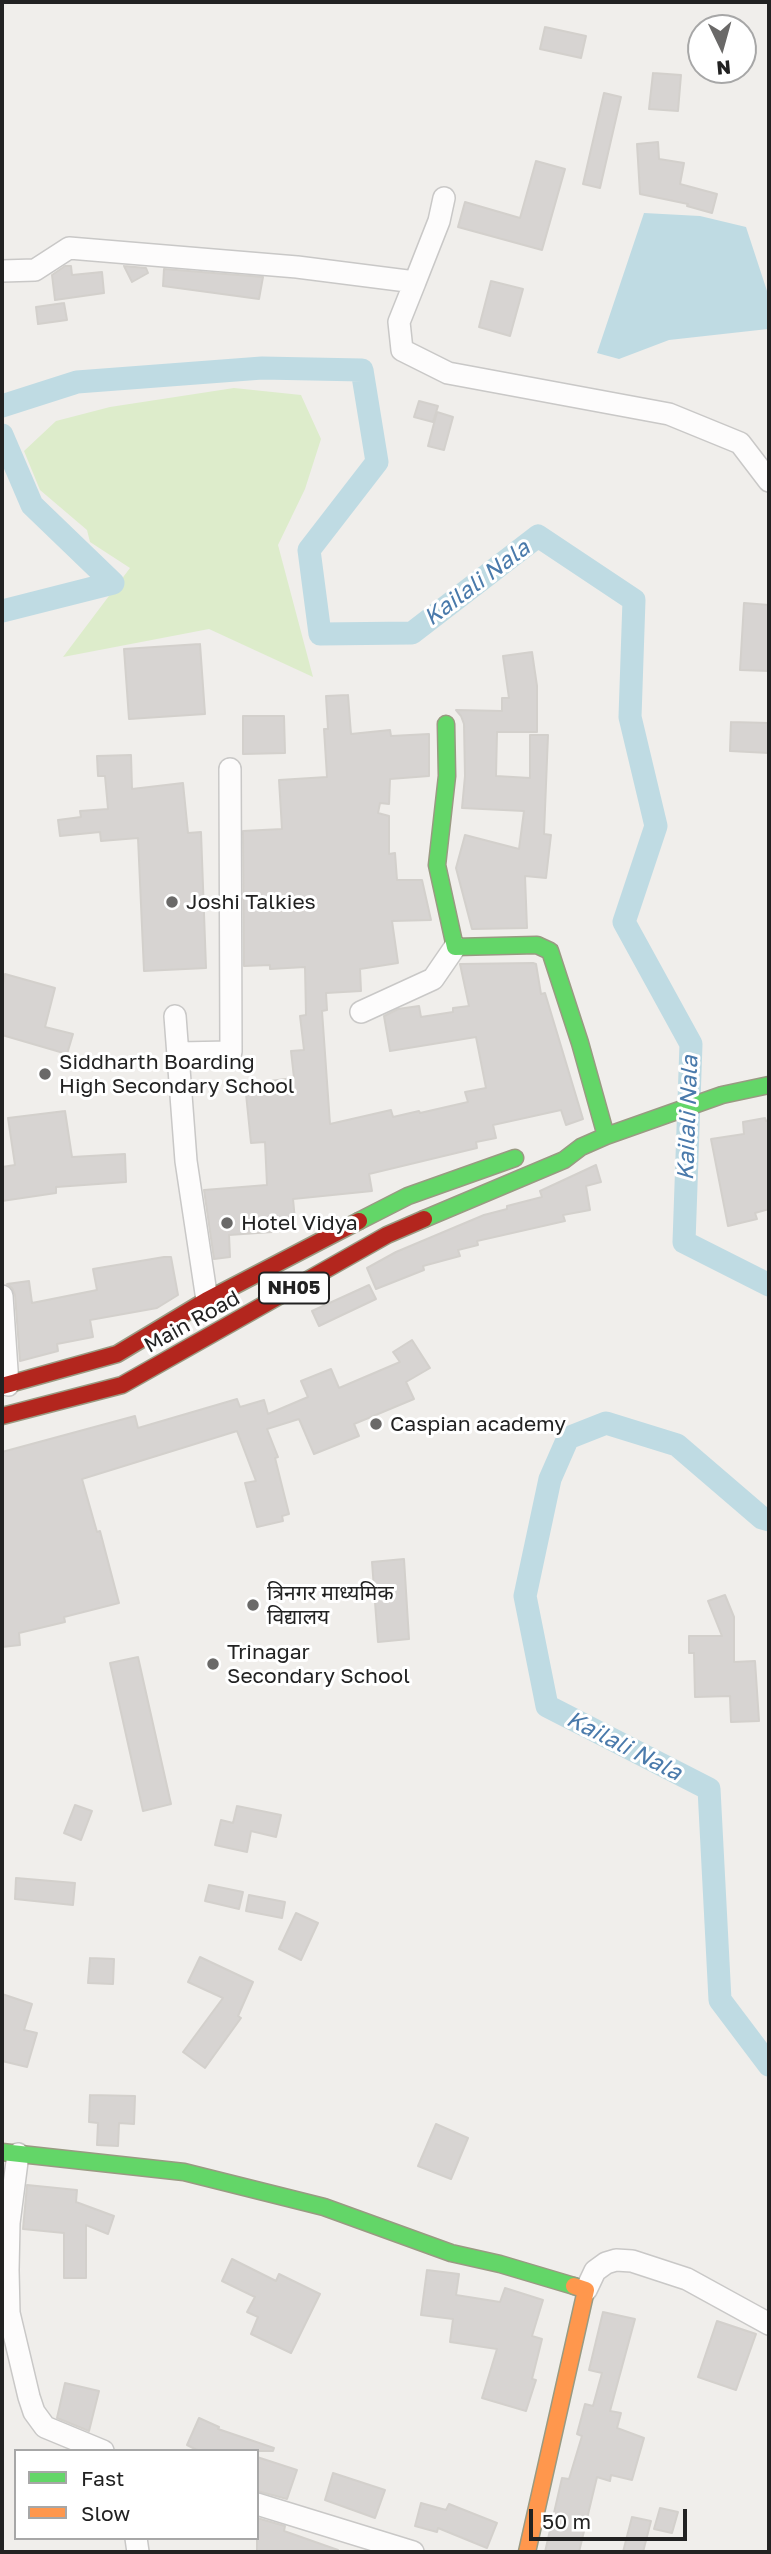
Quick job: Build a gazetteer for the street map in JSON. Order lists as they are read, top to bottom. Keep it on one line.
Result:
{"streets":{"main road":["NH05","Main Road"]},"crossings":[["NH05","Main Road"]],"water":["Kailali Nala"],"places":["Joshi Talkies","Siddharth Boarding High Secondary School","Hotel Vidya","Caspian academy","त्रिनगर माध्यमिक विद्यालय","Trinagar Secondary School"],"legend":["Fast","Slow"],"scale_bar":"50 m","north":"bottom"}
